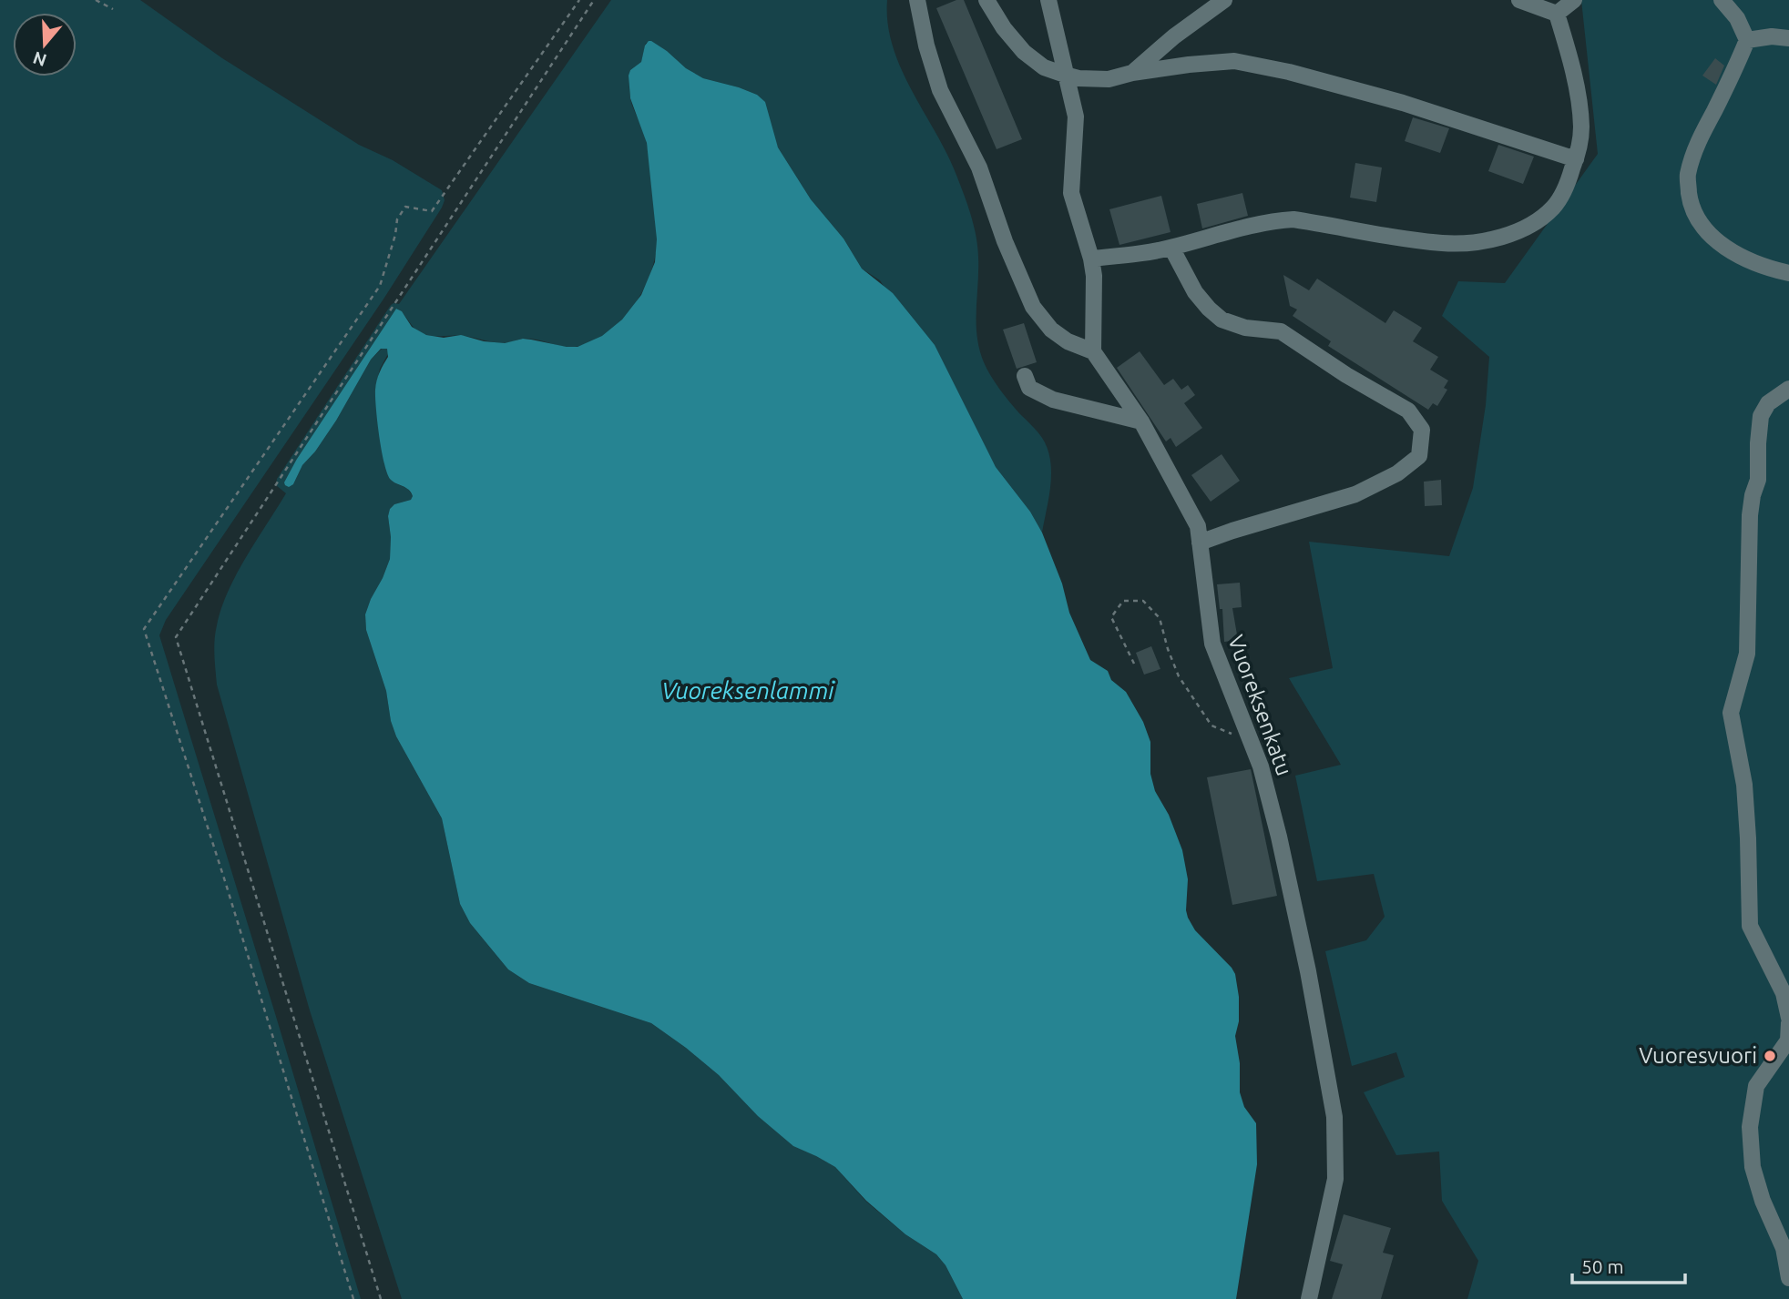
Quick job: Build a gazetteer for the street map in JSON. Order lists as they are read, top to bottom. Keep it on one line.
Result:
{"streets":{"street":["Vuoreksenkatu"]},"water":["Vuoreksenlammi"],"places":["Vuoresvuori"],"scale_bar":"50 m","north":"bottom"}
